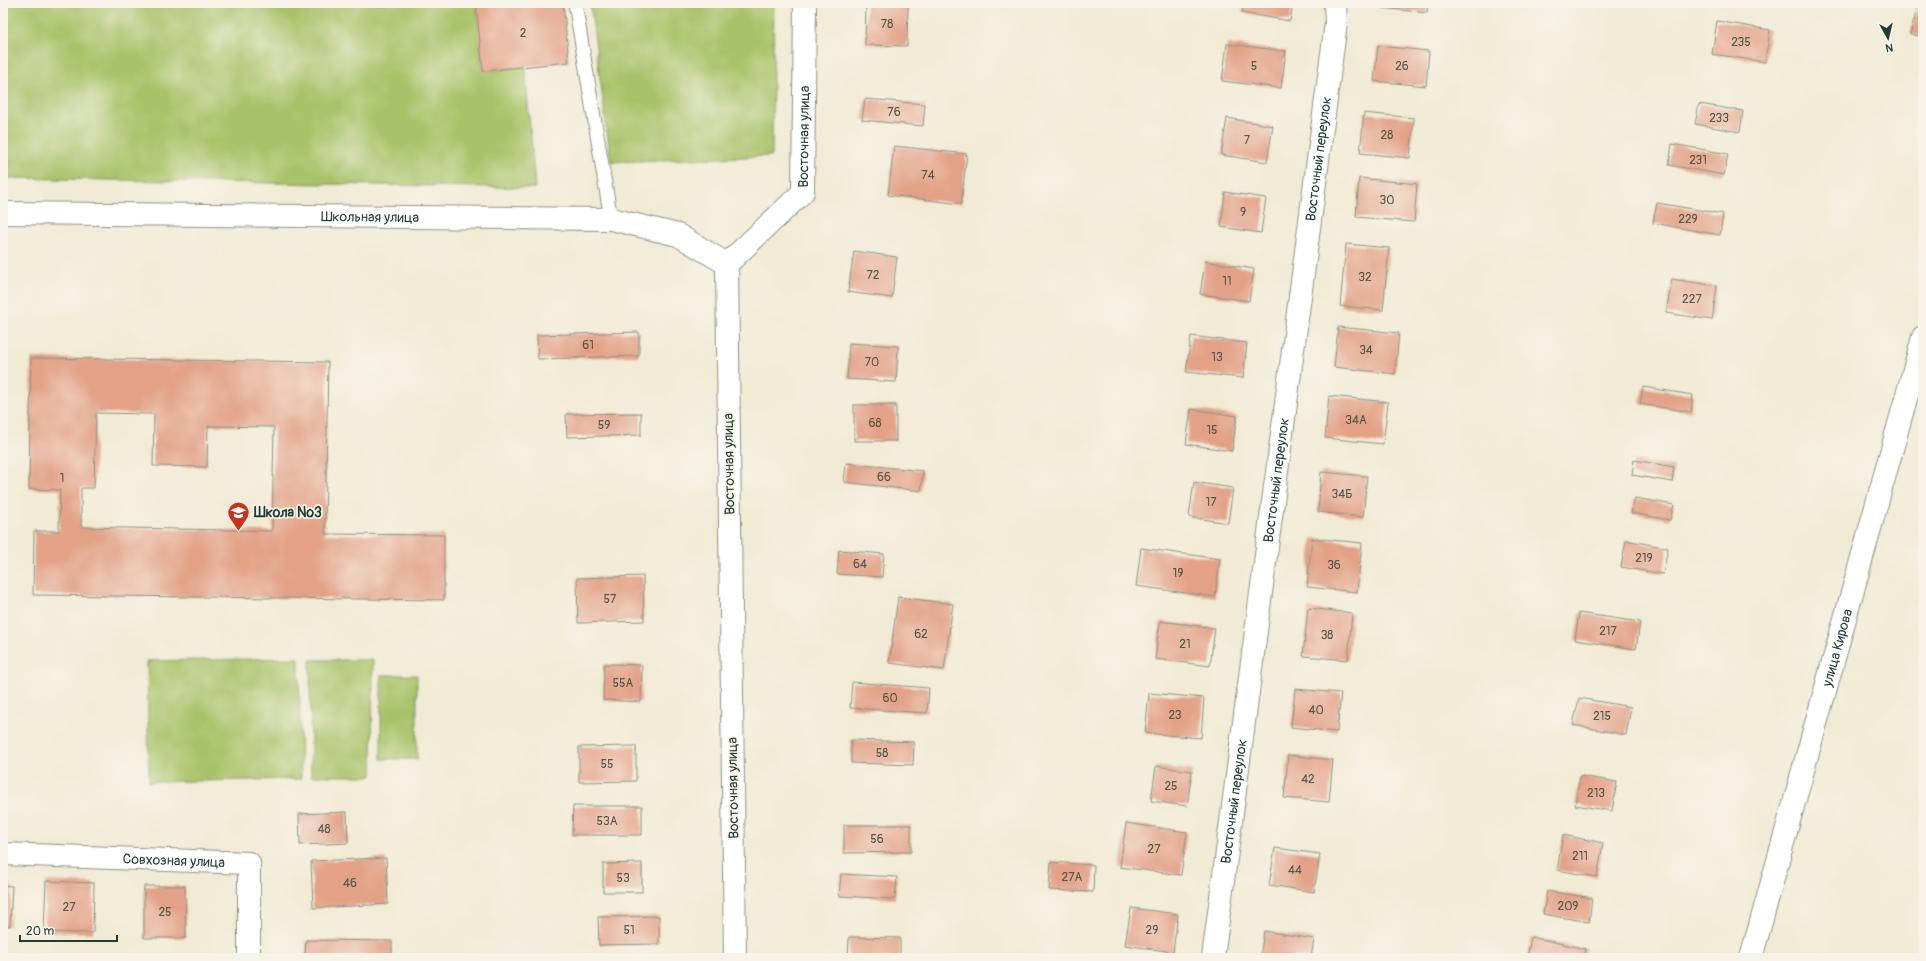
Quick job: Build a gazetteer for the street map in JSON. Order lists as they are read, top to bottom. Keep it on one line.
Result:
{"streets":{"street":["Восточная улица","Восточный переулок","Школьная улица","улица Кирова","Совхозная улица"]},"crossings":[["Восточная улица","Школьная улица"]],"places":{"school or university":["Школа №3"]},"house_numbers":["78","2","235","5","26","76","233","28","7","231","74","30","9","229","72","32","11","227","61","34","13","70","34А","68","59","15","66","1","34Б","17","219","64","36","19","57","217","62","38","21","55А","60","40","23","215","58","55","42","25","213","53А","48","56","27","211","44","27А","53","46","209","27","25","51","29"],"scale_bar":"20 m","north":"bottom"}
